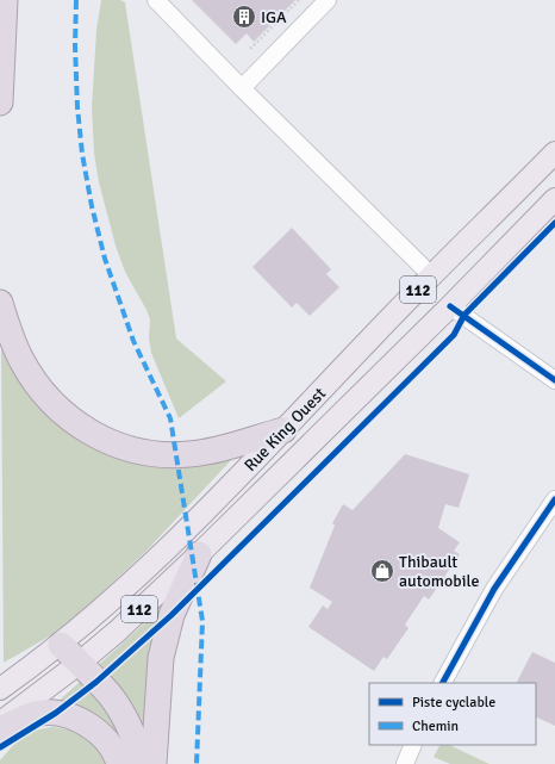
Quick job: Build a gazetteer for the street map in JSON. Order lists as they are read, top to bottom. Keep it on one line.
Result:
{"streets":{"main road":["112","Rue King Ouest"]},"places":{"building":["IGA"],"shop":["Thibault automobile"]},"legend":["Piste cyclable","Chemin"]}
